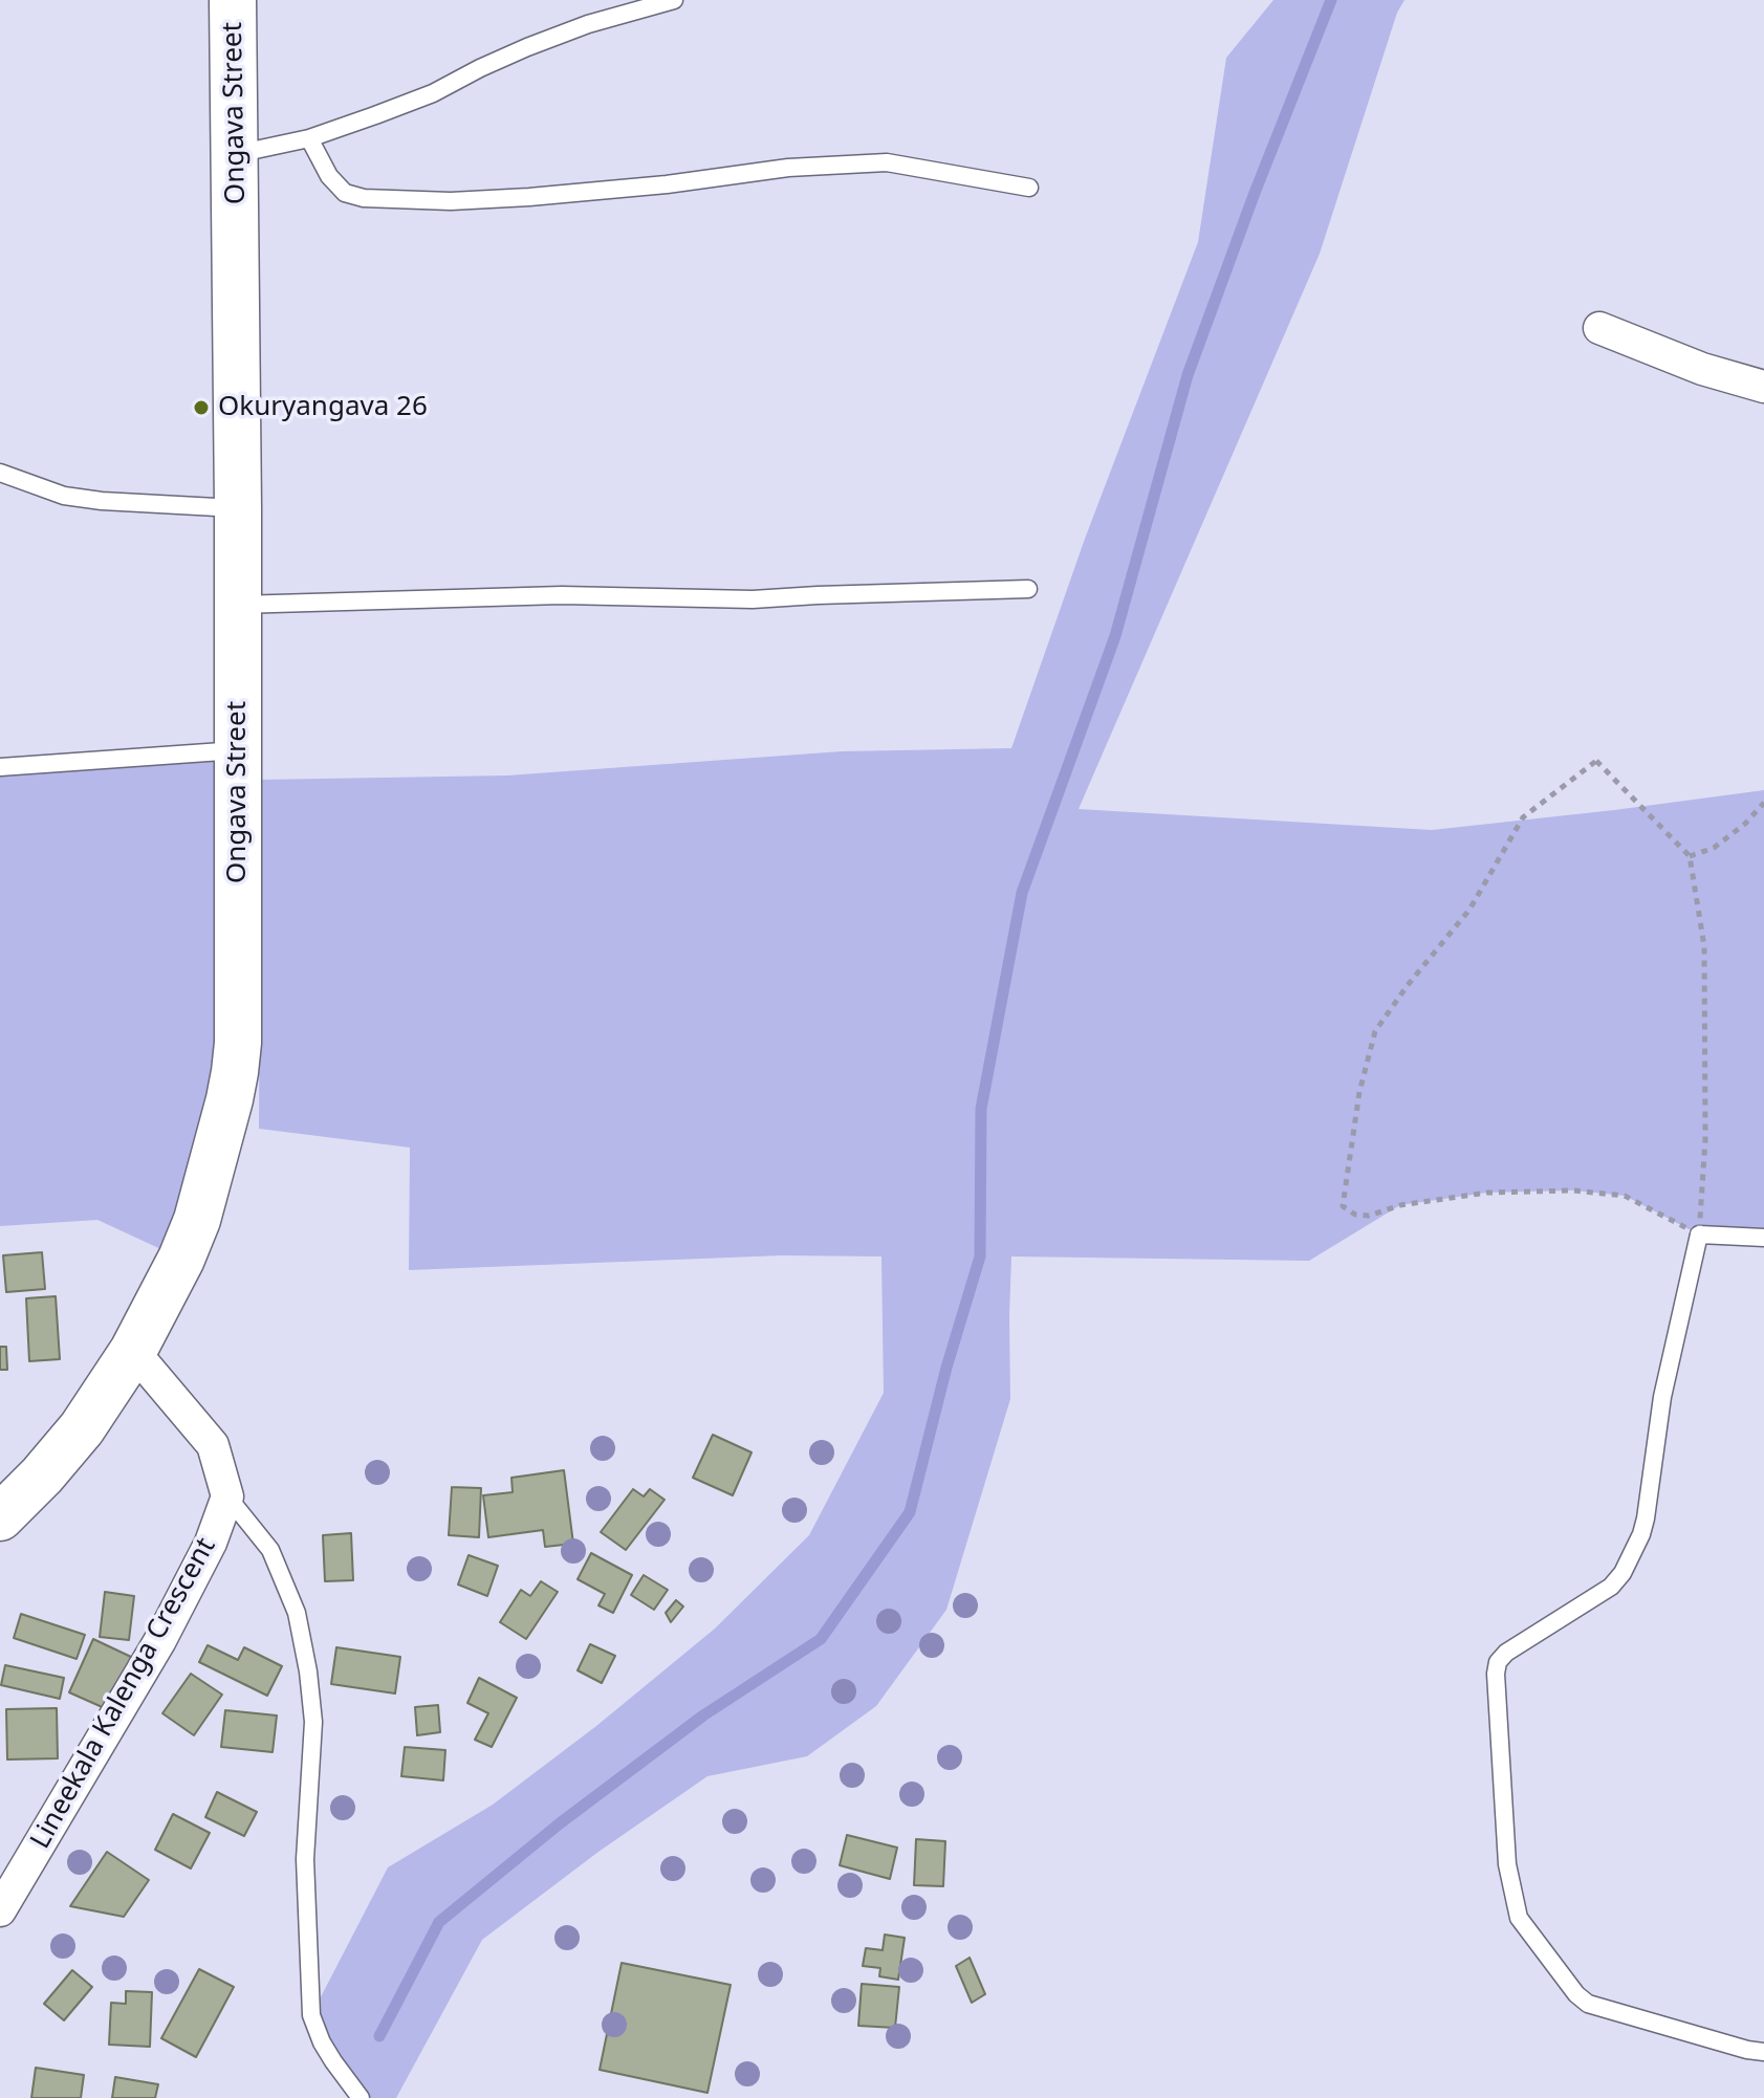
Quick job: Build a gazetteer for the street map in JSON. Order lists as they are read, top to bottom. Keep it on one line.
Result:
{"streets":{"street":["Ongava Street","Lineekala Kalenga Crescent"]},"places":["Okuryangava 26"]}
